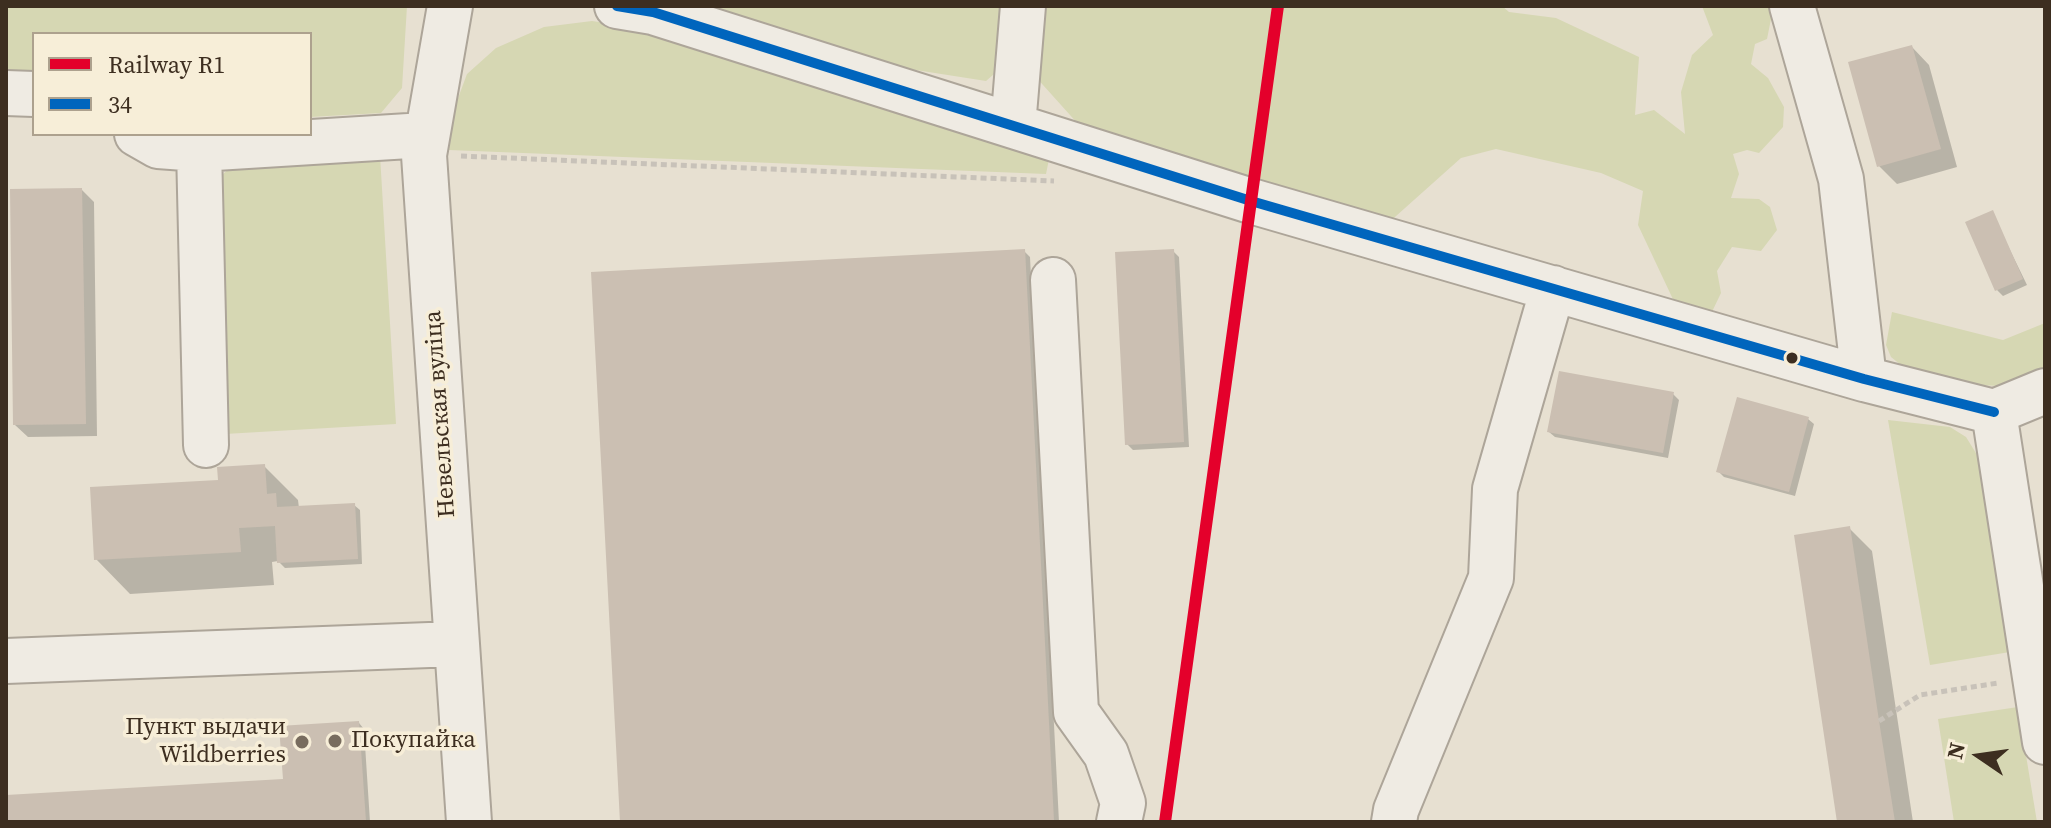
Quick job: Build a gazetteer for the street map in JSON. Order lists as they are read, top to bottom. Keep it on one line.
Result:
{"streets":{"street":["Невельская вуліца"]},"places":["Покупайка","Пункт выдачи Wildberries"],"lines":["rail line R1","transit line 34"],"legend":["Railway R1","34"],"north":"left"}
